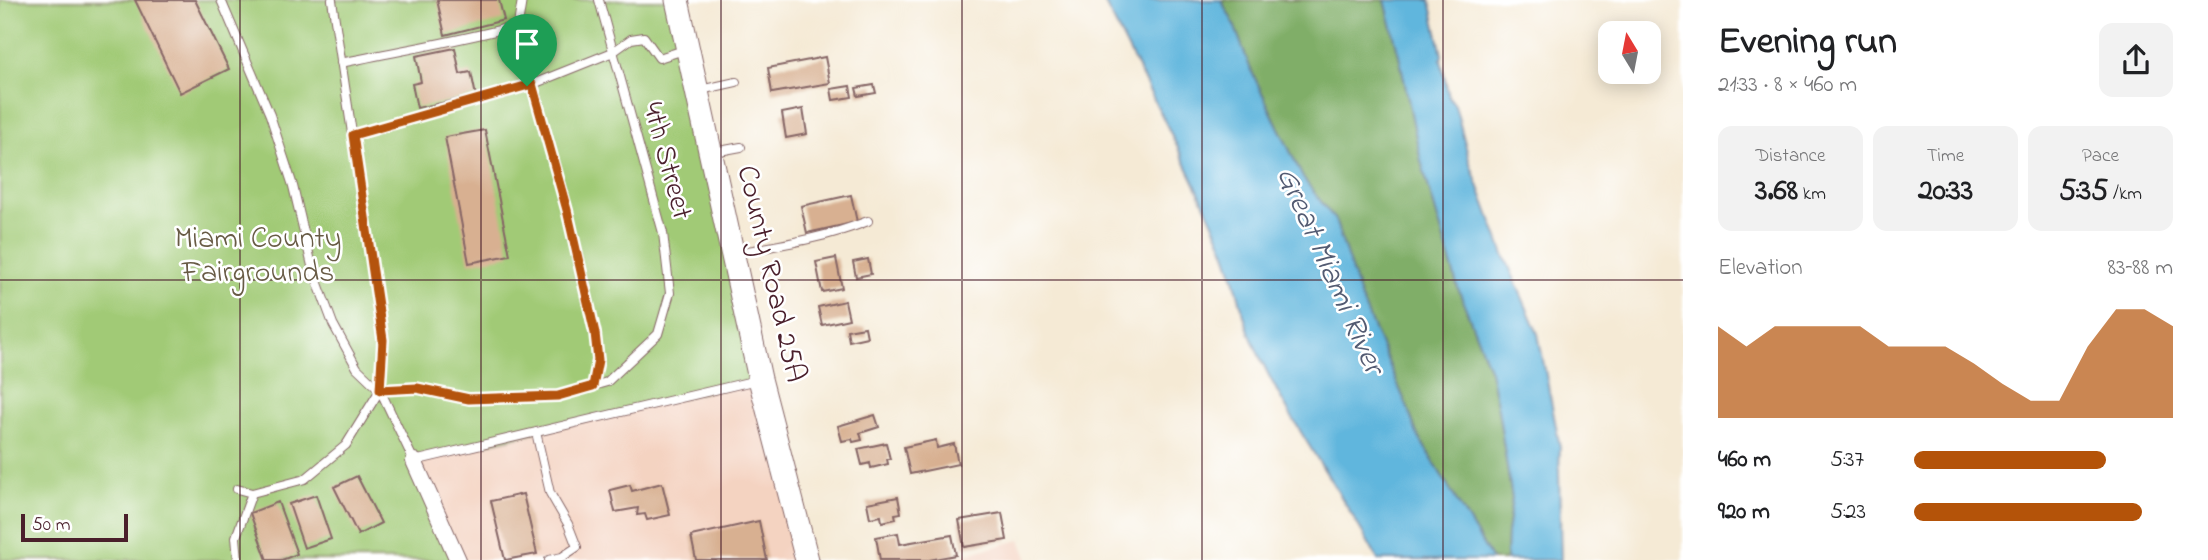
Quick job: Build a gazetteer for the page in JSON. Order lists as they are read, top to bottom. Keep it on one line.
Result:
{"streets":{"main road":["County Road 25A"],"lane":["4th Street"]},"water":["Great Miami River"],"parks":["Miami County Fairgrounds"],"scale_bar":"50 m","north":"top","page":{"heading":["Evening run","21:33 · 8 × 460 m"],"stats":[["Distance","3.68 km"],["Time","20:33"],["Pace","5:35 /km"]],"chart":["Elevation","83–88 m"],"list":[{"name":"460 m","note":"5:37"},{"name":"920 m","note":"5:23"}],"scale":"50 m"}}
